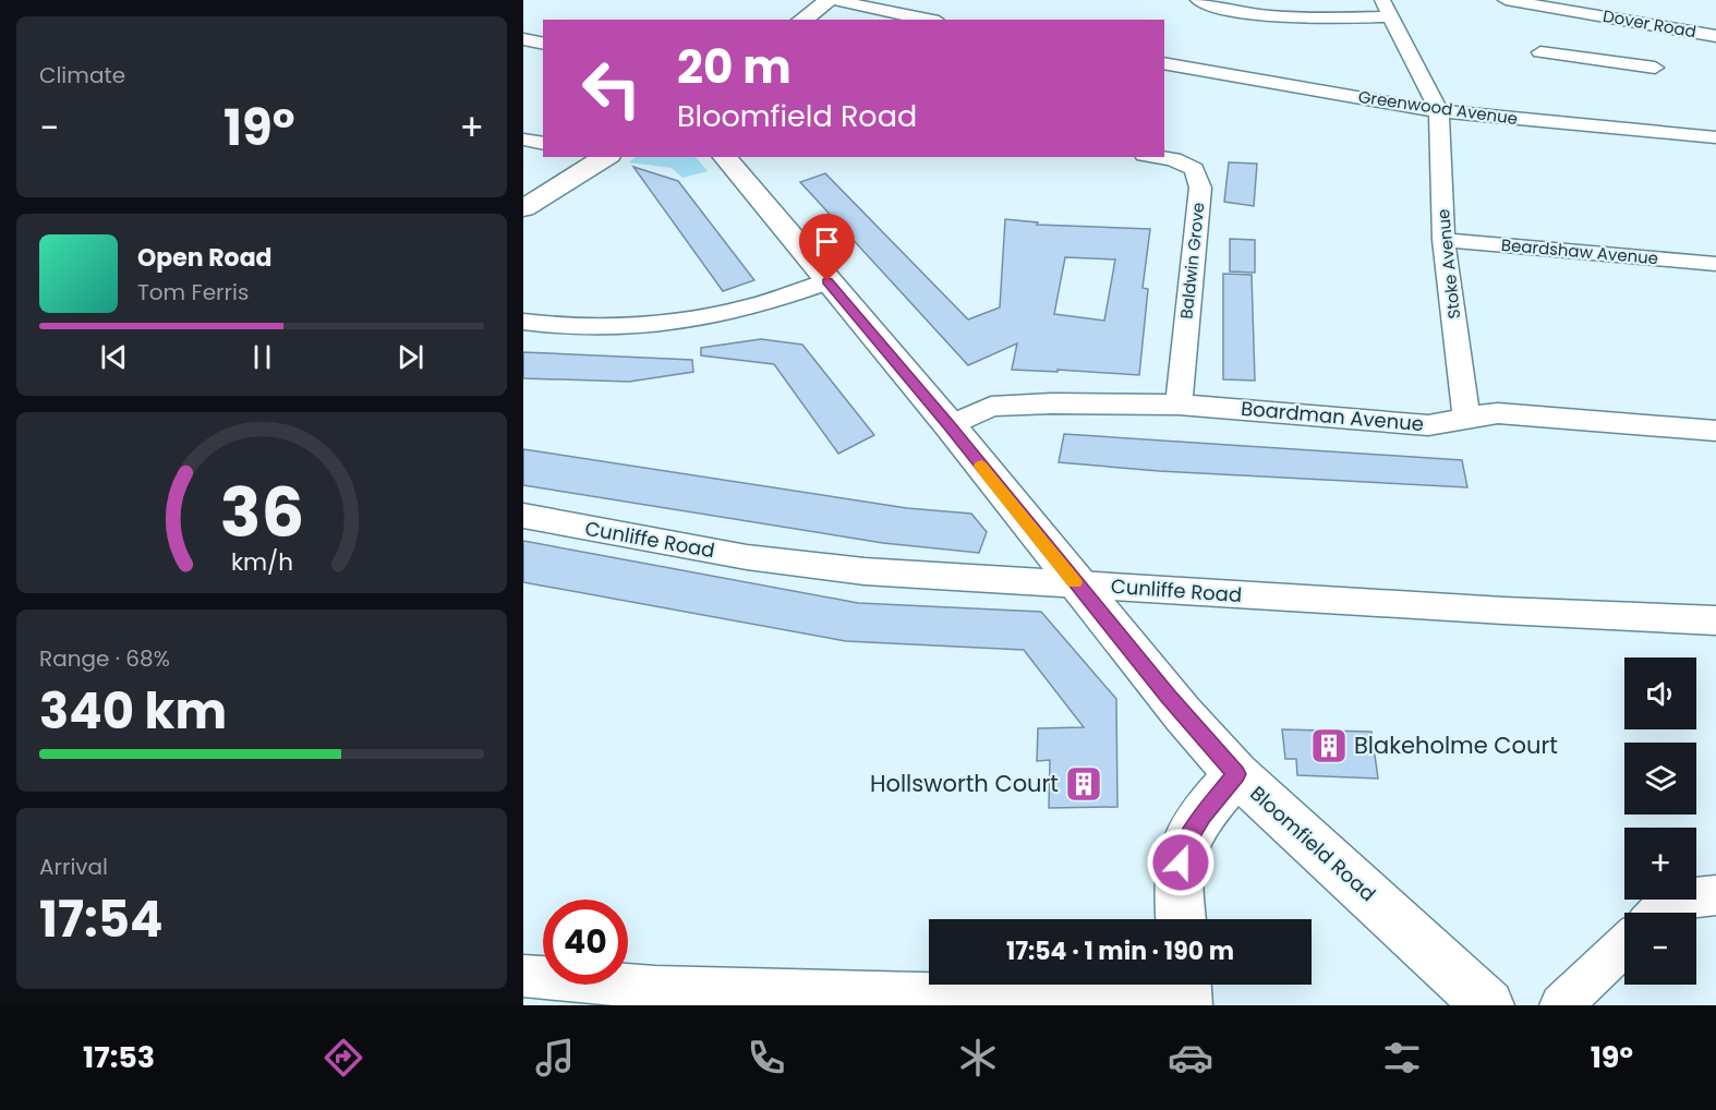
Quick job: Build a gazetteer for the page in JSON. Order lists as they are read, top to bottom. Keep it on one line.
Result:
{"streets":{"street":["Dover Road","Greenwood Avenue","Beardshaw Avenue","Baldwin Grove","Stoke Avenue","Boardman Avenue","Cunliffe Road","Bloomfield Road"]},"crossings":[["Greenwood Avenue","Stoke Avenue"],["Beardshaw Avenue","Stoke Avenue"],["Baldwin Grove","Boardman Avenue"],["Stoke Avenue","Boardman Avenue"],["Boardman Avenue","Bloomfield Road"],["Cunliffe Road","Bloomfield Road"]],"places":{"building":["Blakeholme Court","Hollsworth Court"]},"page":{"tile":["Climate",["Range · 68%","340 km"],["Arrival","17:54"]],"turn":["20 m","Bloomfield Road"],"heat":["−","19°","+"],"song":["Open Road","Tom Ferris"],"map_buttons":["+","−"],"limit":"40","trip":"17:54 · 1 min · 190 m","tabs":["17:53","19°"],"gauge":["36","km/h"]}}
